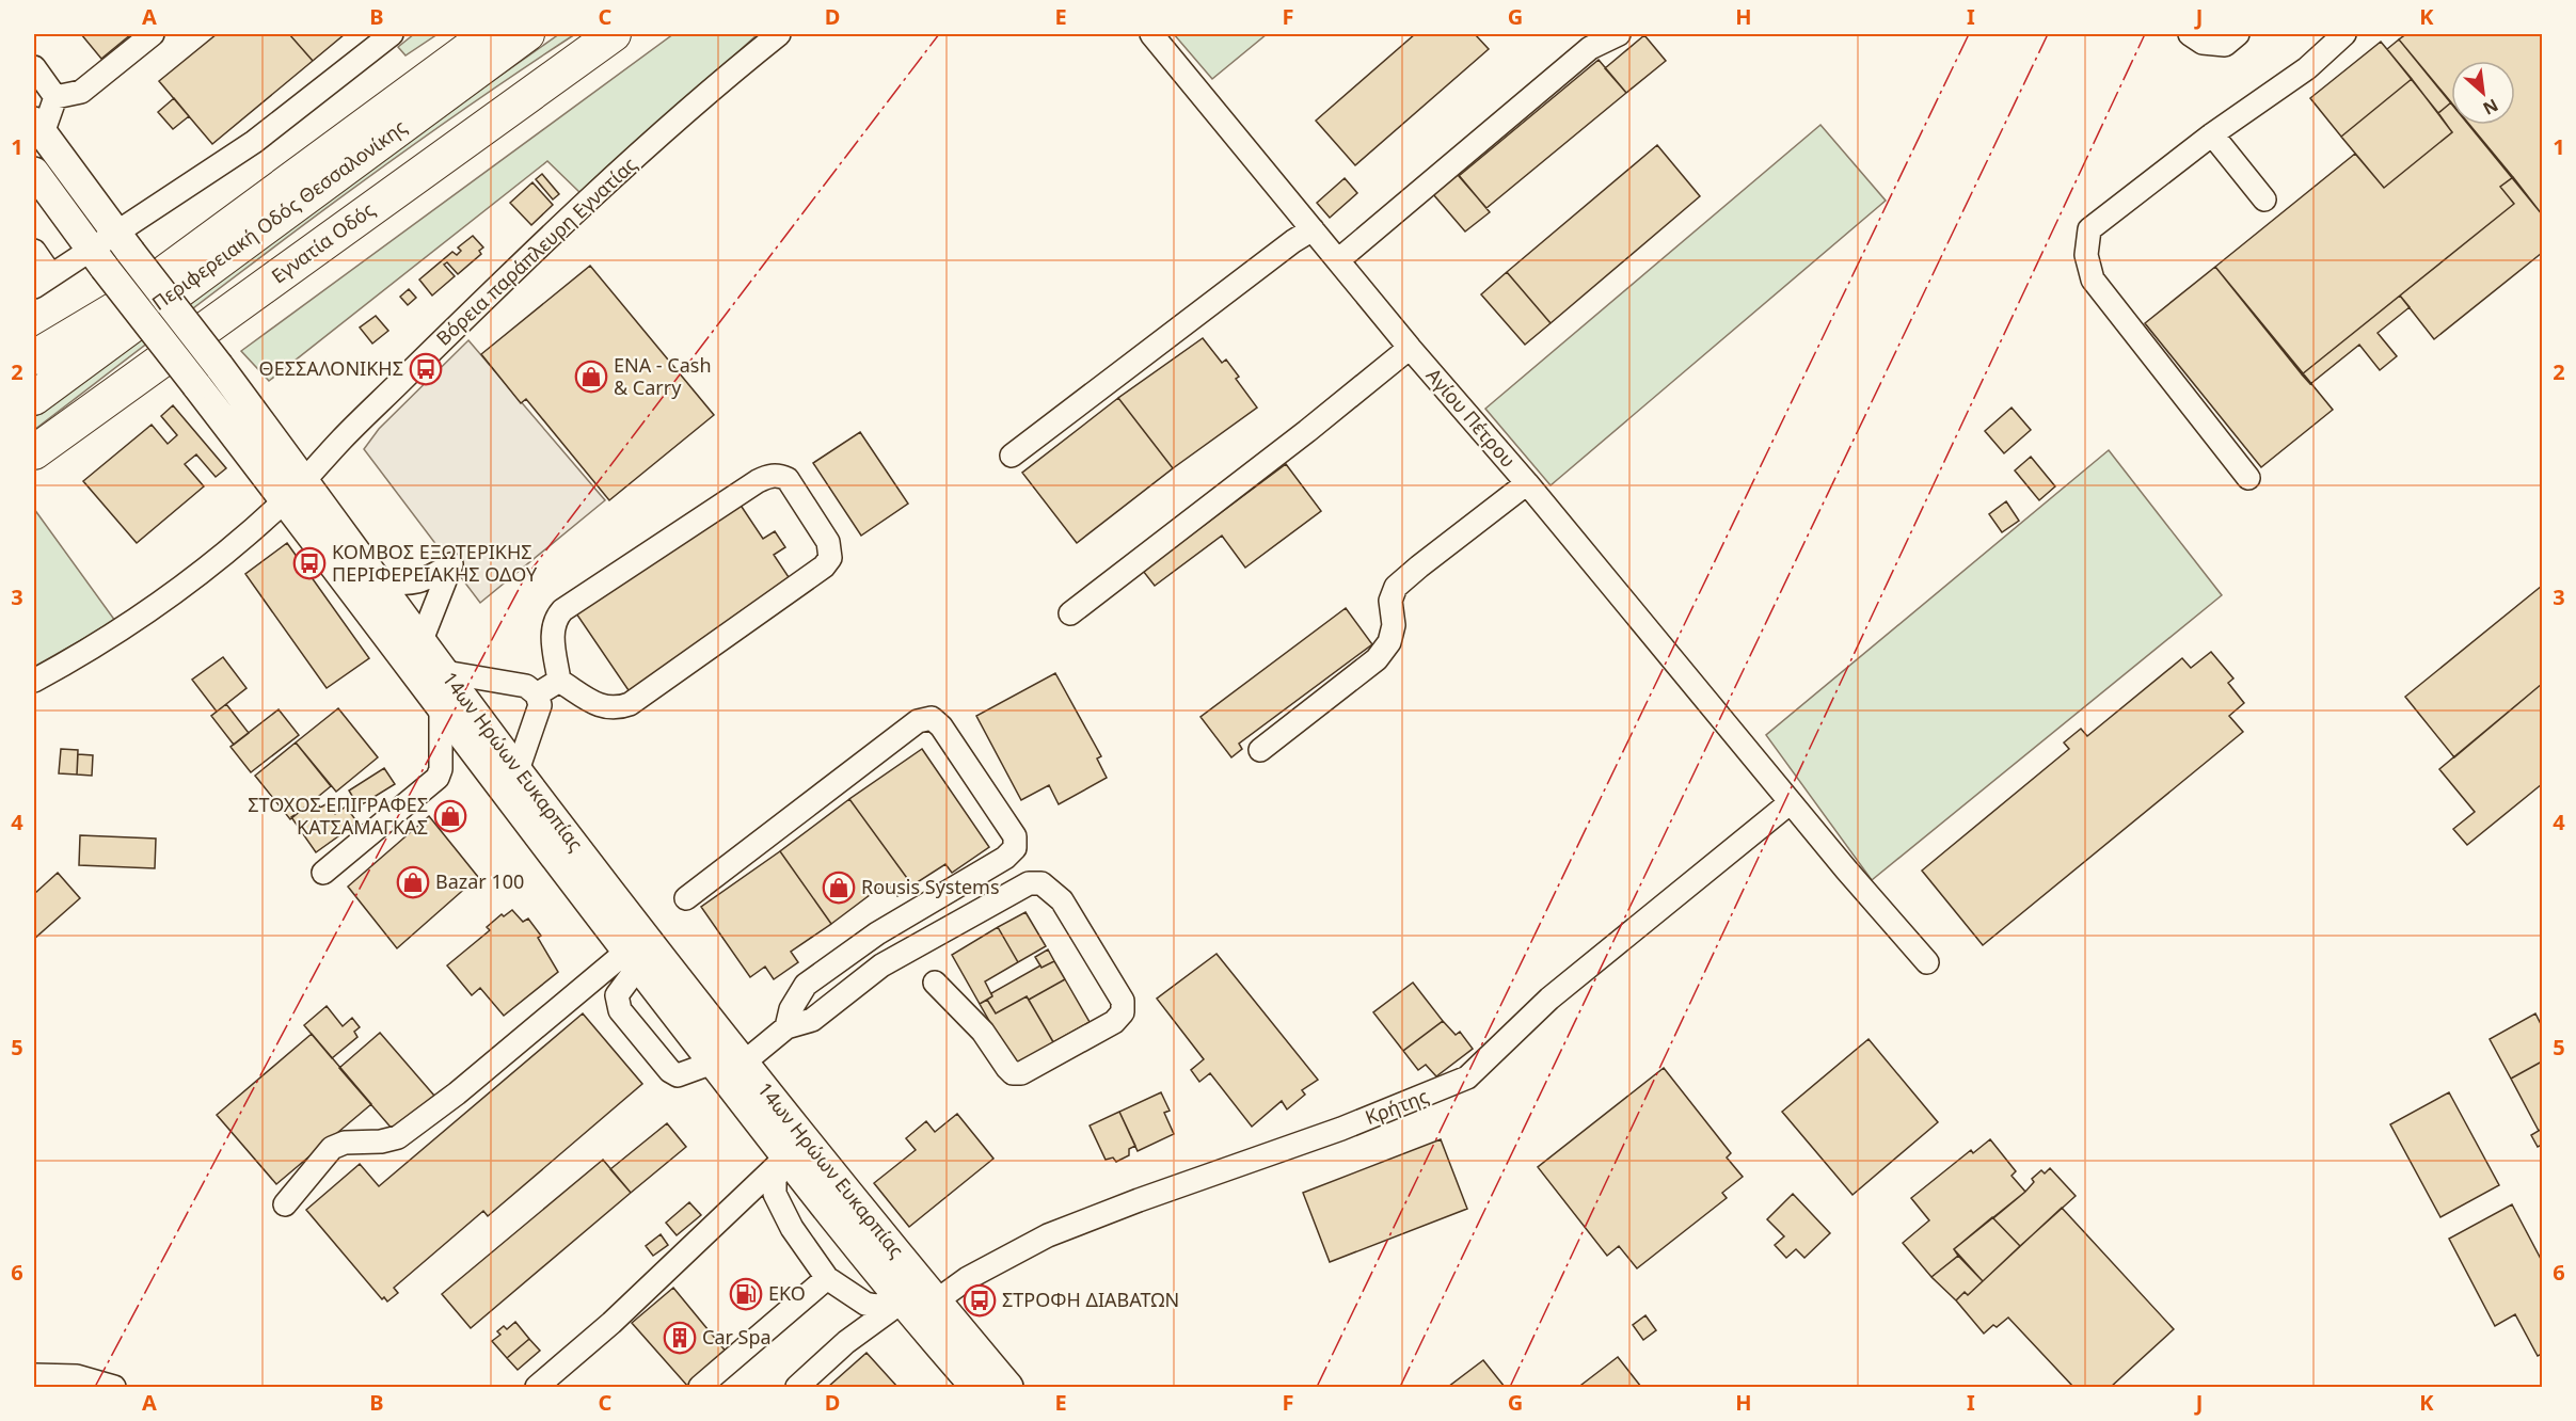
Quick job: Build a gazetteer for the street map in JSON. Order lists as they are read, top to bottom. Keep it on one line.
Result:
{"streets":{"highway":["Περιφερειακή Οδός Θεσσαλονίκης","Εγνατία Οδός"],"main road":["14ων Ηρώων Ευκαρπίας"],"street":["Βόρεια παράπλευρη Εγνατίας","Αγίου Πέτρου","Κρήτης"]},"crossings":[["Βόρεια παράπλευρη Εγνατίας","14ων Ηρώων Ευκαρπίας"],["Αγίου Πέτρου","Κρήτης"],["14ων Ηρώων Ευκαρπίας","Κρήτης"]],"places":{"bus stop":["ΘΕΣΣΑΛΟΝΙΚΗΣ","ΚΟΜΒΟΣ ΕΞΩΤΕΡΙΚΗΣ ΠΕΡΙΦΕΡΕΙΑΚΗΣ ΟΔΟΥ","ΣΤΡΟΦΗ ΔΙΑΒΑΤΩΝ"],"shop":["ENA - Cash & Carry","ΣΤΟΧΟΣ ΕΠΙΓΡΑΦΕΣ ΚΑΤΣΑΜΑΓΚΑΣ","Bazar 100","Rousis Systems"],"fuel station":["ΕΚΟ"],"building":["Car Spa"]},"north":"bottom right","grid":{"columns":["A","B","C","D","E","F","G","H","I","J","K"],"rows":["1","2","3","4","5","6"]}}
